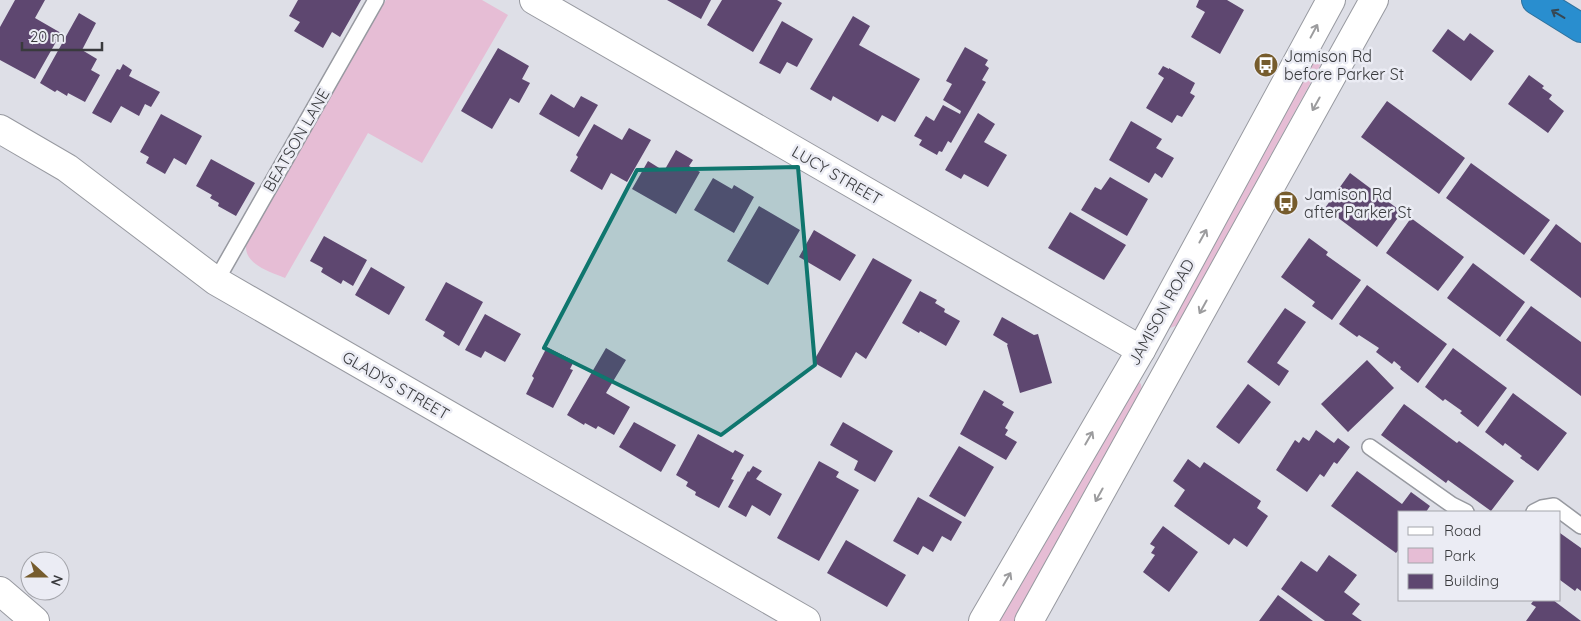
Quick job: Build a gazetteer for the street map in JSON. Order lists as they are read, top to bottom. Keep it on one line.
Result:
{"streets":{"street":["LUCY STREET","JAMISON ROAD","GLADYS STREET"],"lane":["BEATSON LANE"]},"crossings":[["BEATSON LANE","GLADYS STREET"],["LUCY STREET","JAMISON ROAD"]],"places":{"bus stop":["Jamison Rd before Parker St","Jamison Rd after Parker St"]},"legend":["Road","Park","Building"],"scale_bar":"20 m","north":"right"}
